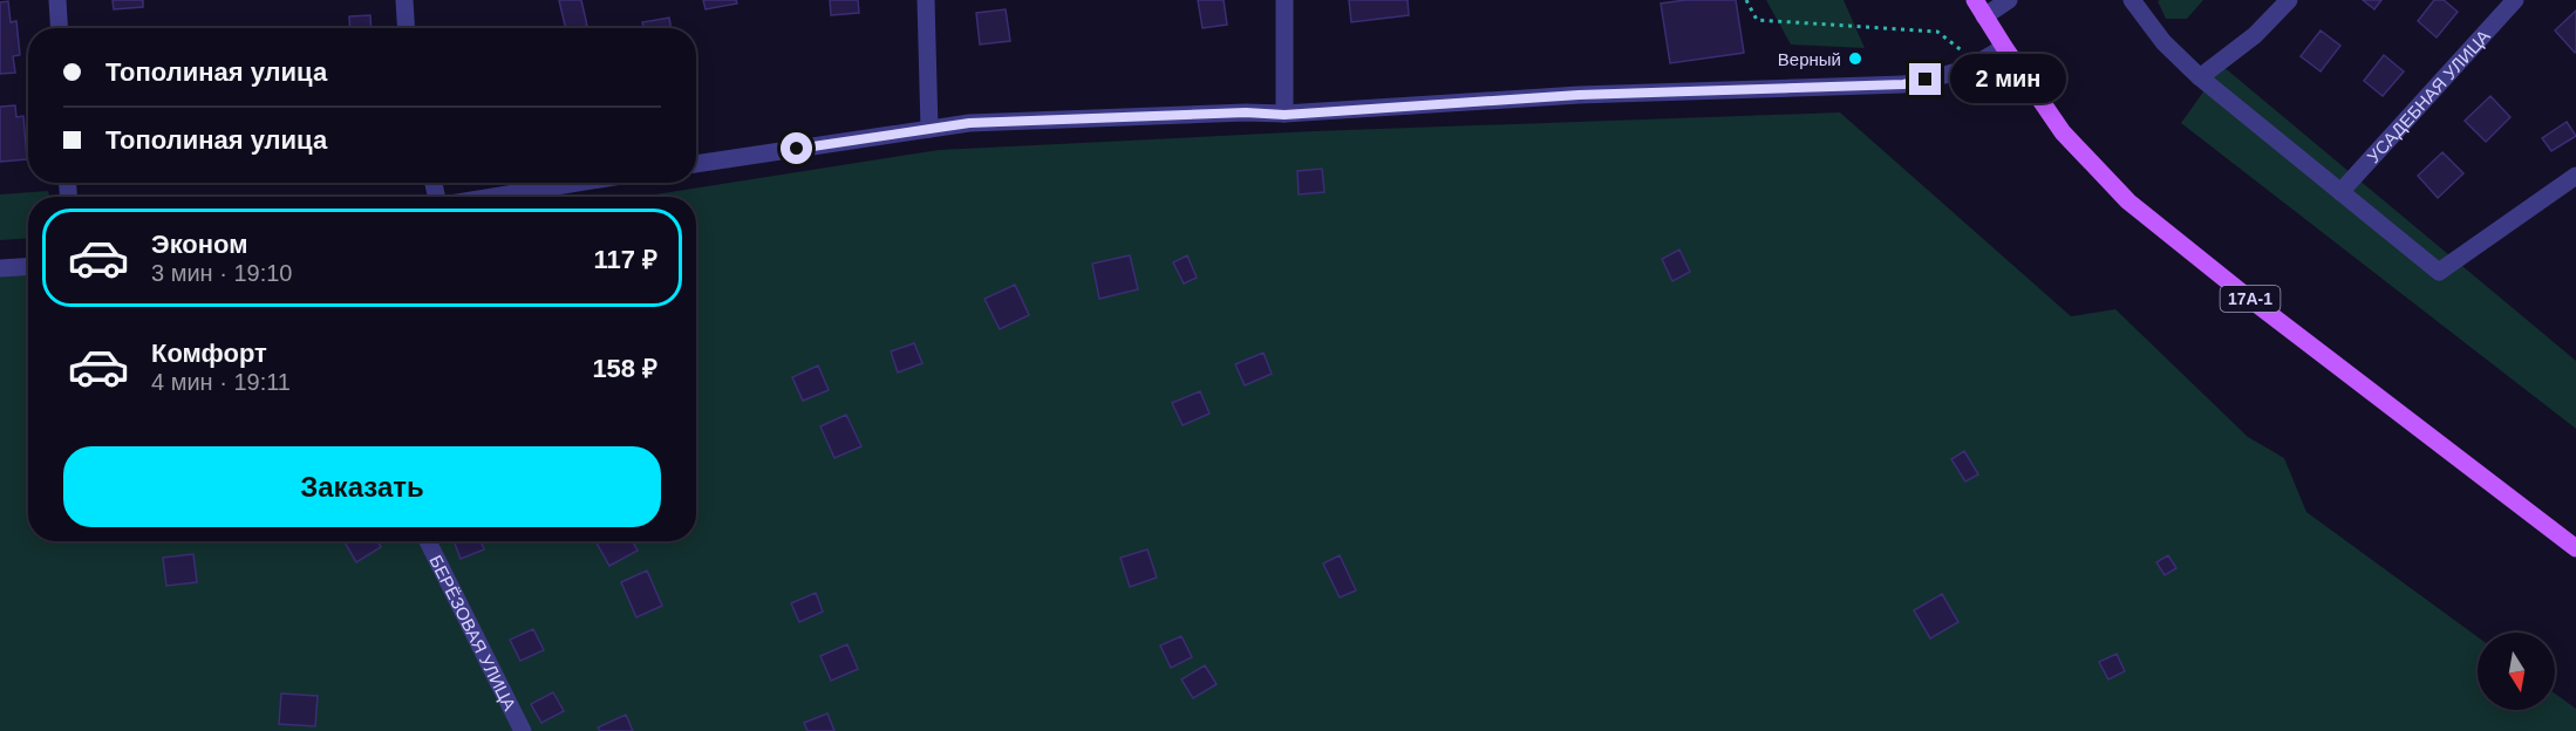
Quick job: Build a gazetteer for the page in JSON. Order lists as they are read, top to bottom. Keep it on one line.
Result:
{"streets":{"main road":["17А-1"],"street":["УСАДЕБНАЯ УЛИЦА","БЕРЁЗОВАЯ УЛИЦА"]},"places":["Верный"],"north":"bottom","page":{"banner":["Тополиная улица","Тополиная улица"],"bubble":"2 мин","list":[{"name":"Эконом","note":"3 мин · 19:10","value":"117 ₽"},{"name":"Комфорт","note":"4 мин · 19:11","value":"158 ₽"}],"buttons":"Заказать"}}
